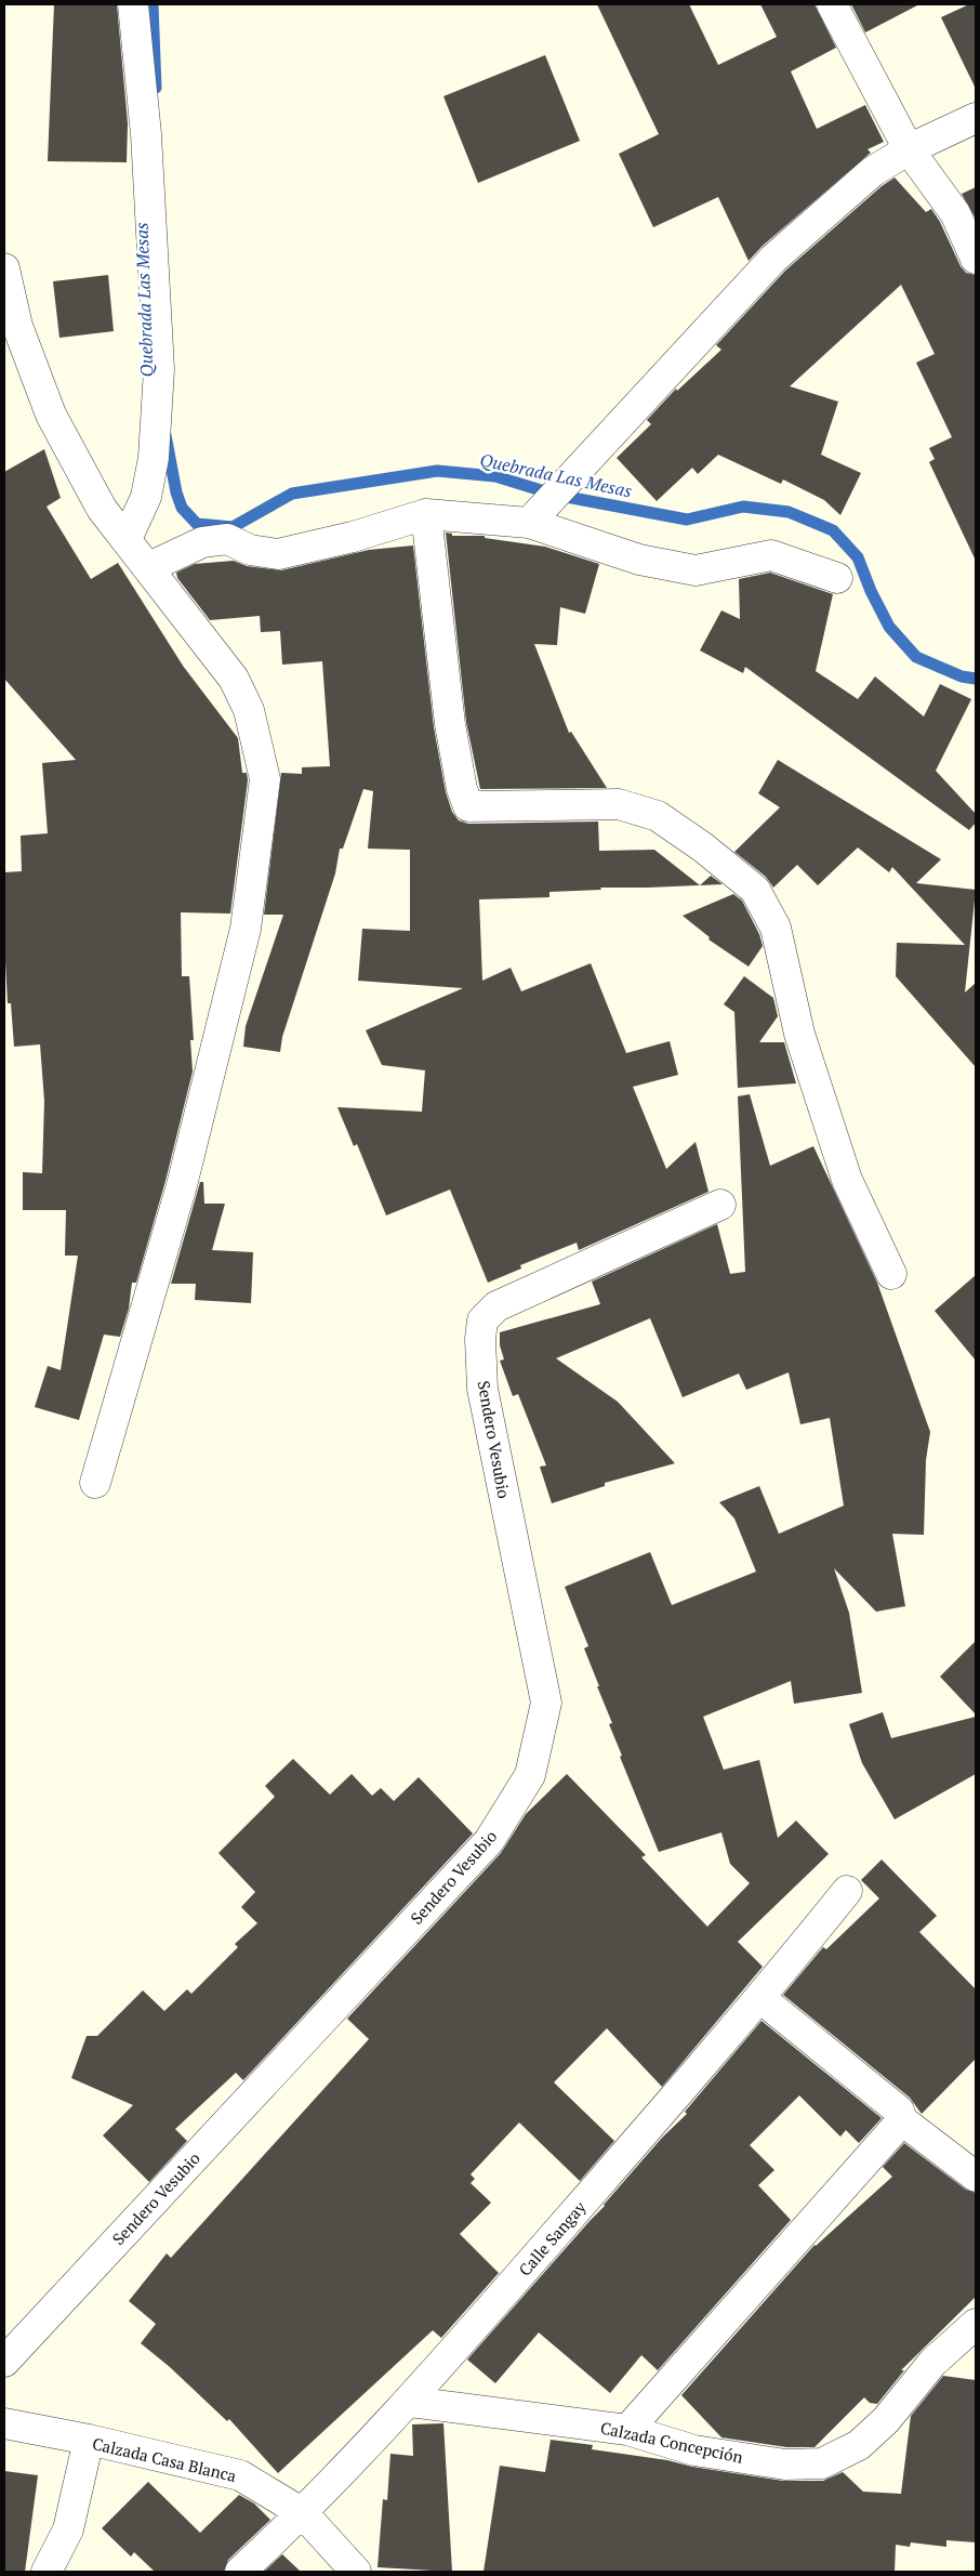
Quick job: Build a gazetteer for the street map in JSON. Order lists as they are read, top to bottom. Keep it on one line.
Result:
{"streets":{"street":["Sendero Vesubio","Calle Sangay","Calzada Concepción","Calzada Casa Blanca"]},"crossings":[["Calle Sangay","Calzada Concepción"],["Calle Sangay","Calzada Casa Blanca"]],"water":["Quebrada Las Mesas"]}
